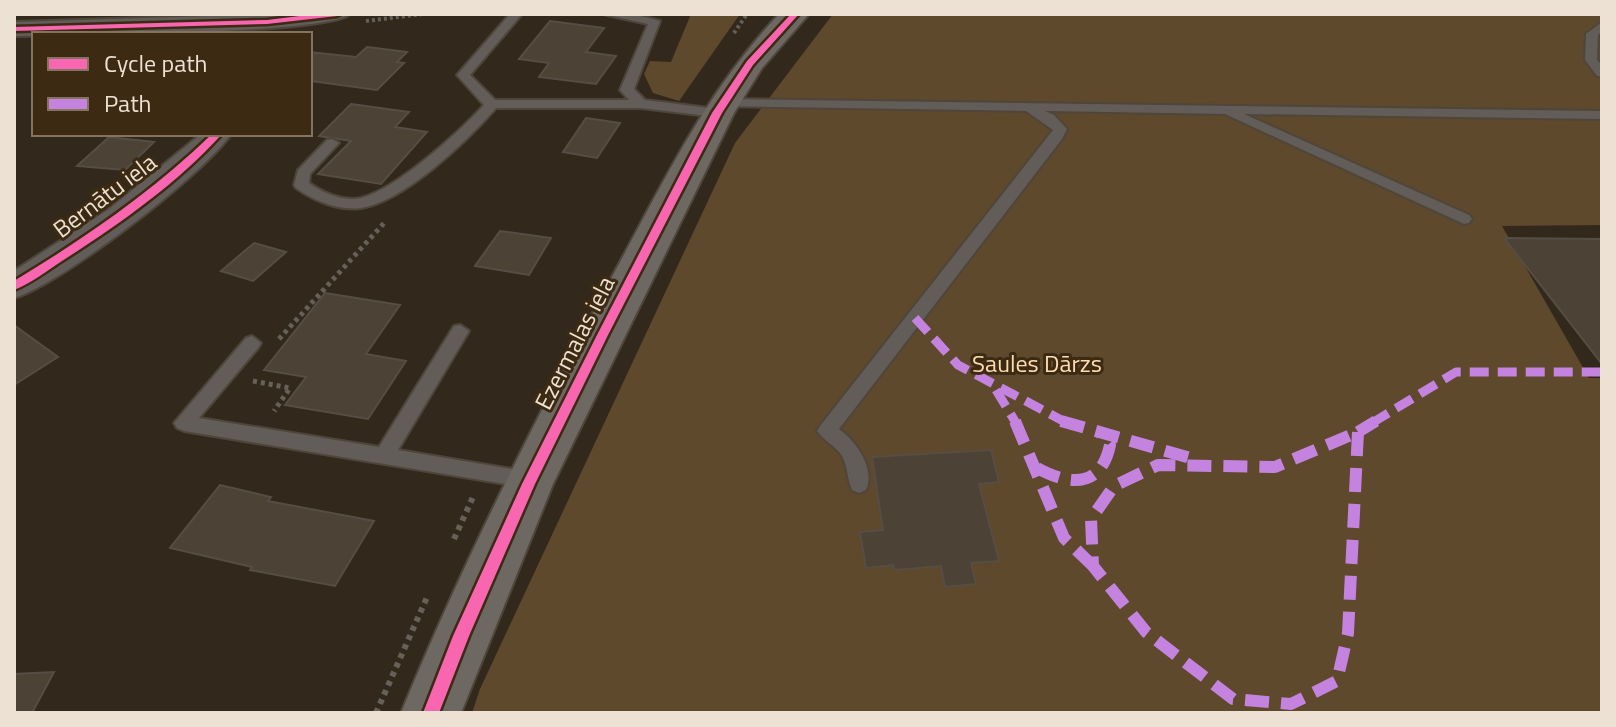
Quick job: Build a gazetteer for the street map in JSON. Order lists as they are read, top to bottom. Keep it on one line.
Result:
{"streets":{"street":["Bernātu iela","Ezermalas iela"]},"parks":["Saules Dārzs"],"legend":["Cycle path","Path"]}
